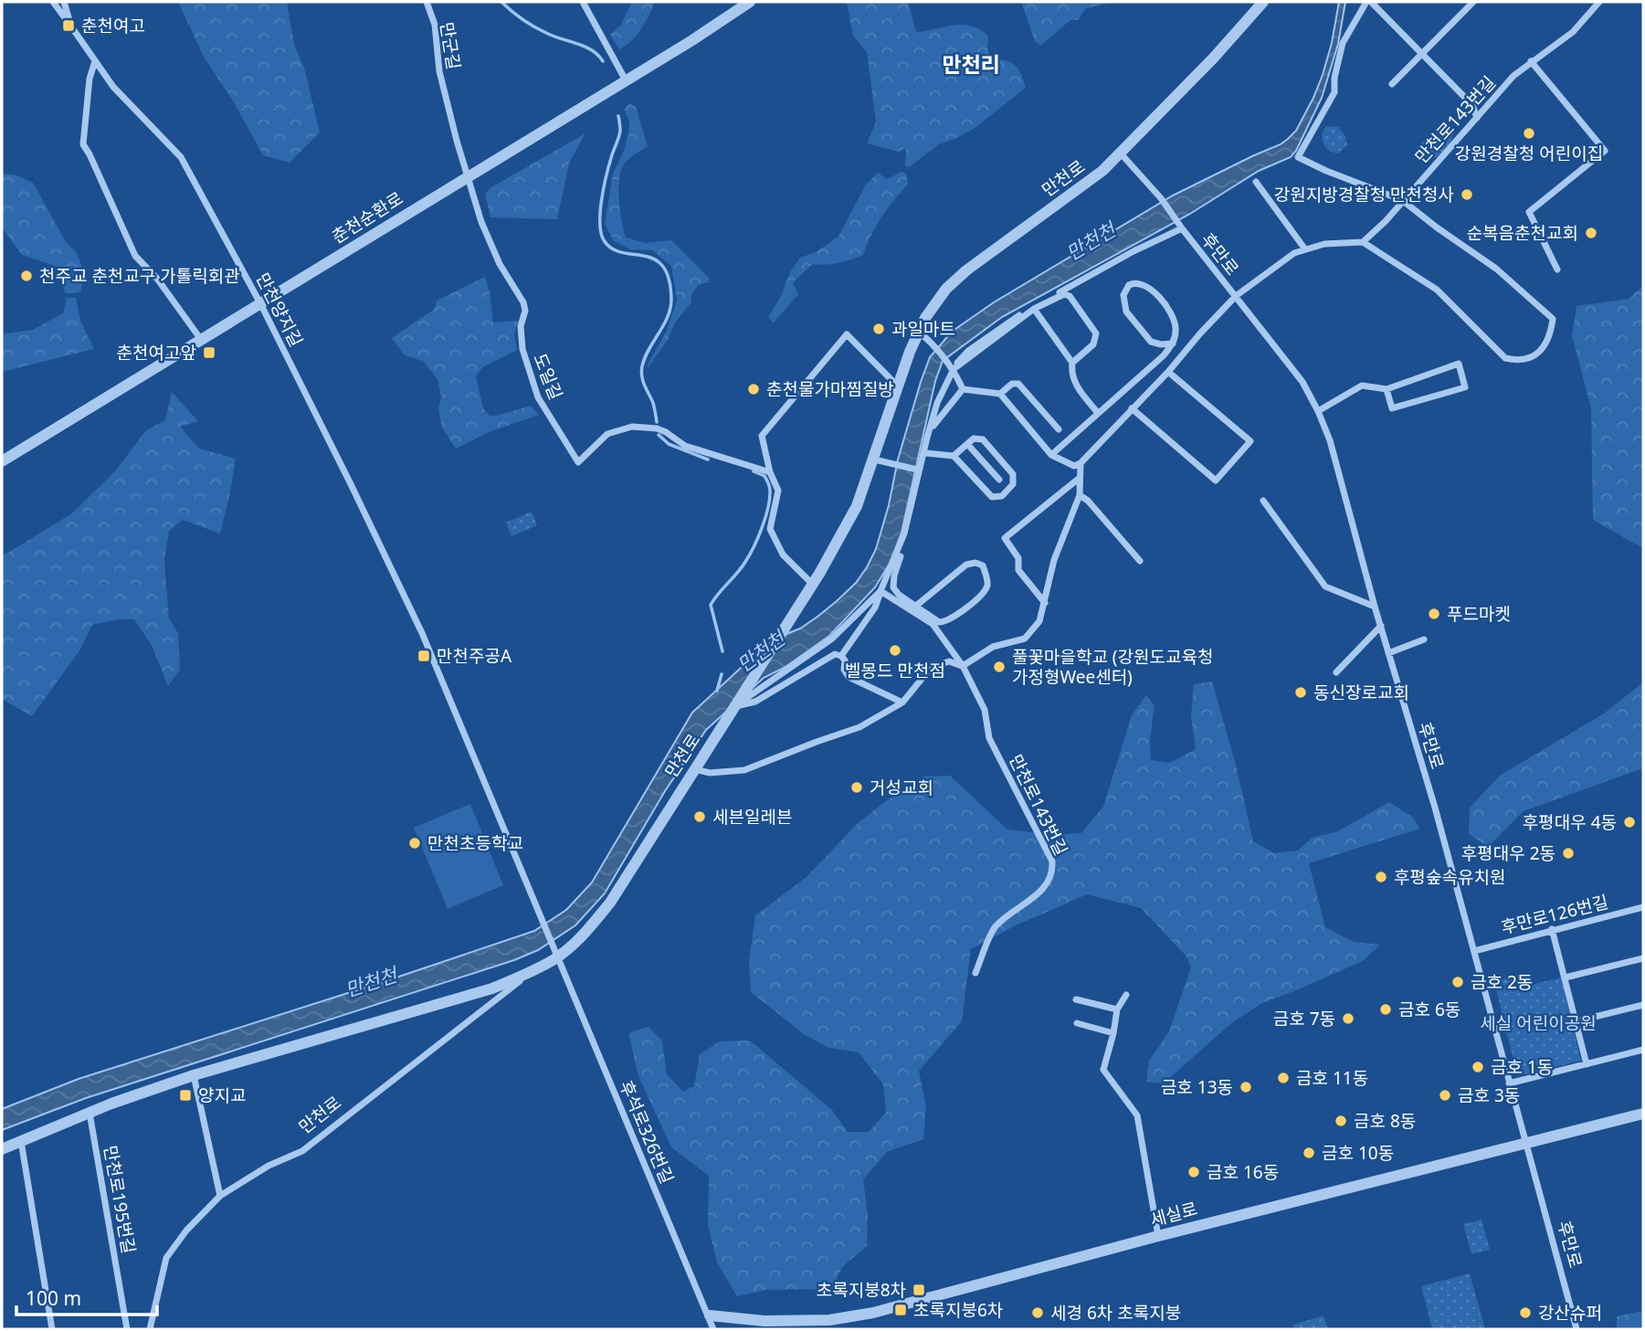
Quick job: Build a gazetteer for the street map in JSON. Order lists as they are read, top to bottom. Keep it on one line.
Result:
{"streets":{"street":["만군길","만천로143번길","만천로","춘천순환로","후만로","만천양지길","도일길","후만로126번길","후석로326번길","만천로195번길","세실로"]},"crossings":[["만군길","도일길"],["만천로","후만로"],["만천로","후석로326번길"],["만천로","만천로195번길"],["춘천순환로","만천양지길"],["춘천순환로","도일길"],["후만로","후만로126번길"],["후만로","세실로"],["만천양지길","후석로326번길"],["후석로326번길","세실로"]],"districts":["만천리"],"water":["만천천"],"parks":["세실 어린이공원"],"places":{"transit":["춘천여고","춘천여고앞","만천주공A","양지교","초록지붕8차","초록지붕6차"],"other":["강원경찰청 어린이집","강원지방경찰청 만천청사","순복음춘천교회","천주교 춘천교구 가톨릭회관","과일마트","춘천물가마찜질방","푸드마켓","벨몽드 만천점","풀꽃마을학교 (강원도교육청 가정형Wee센터)","동신장로교회","거성교회","세븐일레븐","후평대우 4동","만천초등학교","후평대우 2동","후평숲속유치원","금호 2동","금호 6동","금호 7동","금호 1동","금호 11동","금호 13동","금호 3동","금호 8동","금호 10동","금호 16동","세경 6차 초록지붕","강산슈퍼"]},"scale_bar":"100 m"}
